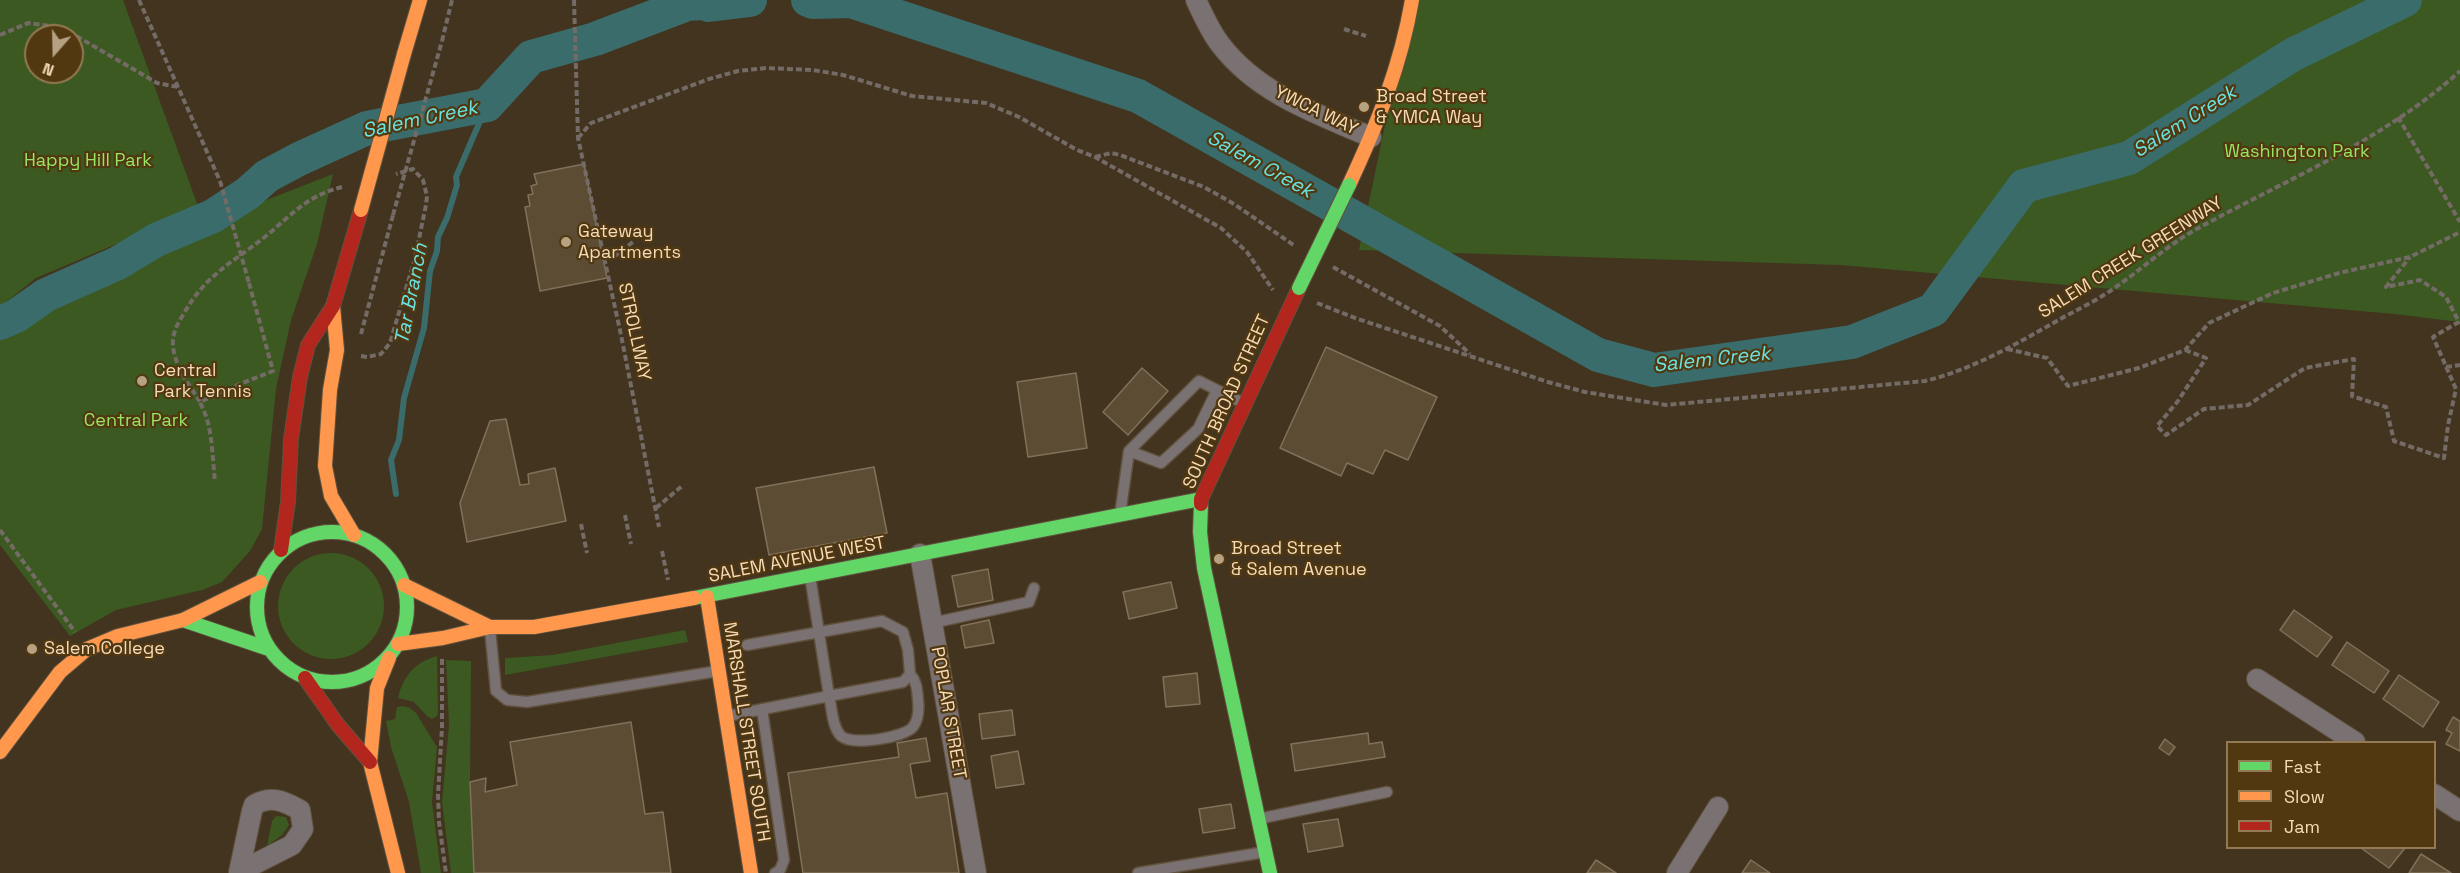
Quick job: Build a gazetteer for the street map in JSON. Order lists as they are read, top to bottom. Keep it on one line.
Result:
{"streets":{"main road":["SOUTH BROAD STREET","SALEM AVENUE WEST","MARSHALL STREET SOUTH"],"street":["YWCA WAY","POPLAR STREET"],"path":["SALEM CREEK GREENWAY","STROLLWAY"]},"crossings":[["YWCA WAY","SOUTH BROAD STREET"],["SOUTH BROAD STREET","SALEM AVENUE WEST"],["SALEM AVENUE WEST","POPLAR STREET"],["SALEM AVENUE WEST","MARSHALL STREET SOUTH"]],"water":["Salem Creek","Tar Branch"],"parks":["Washington Park","Happy Hill Park","Central Park"],"places":["Broad Street & YMCA Way","Gateway Apartments","Central Park Tennis","Broad Street & Salem Avenue","Salem College"],"legend":["Fast","Slow","Jam"],"north":"bottom"}
